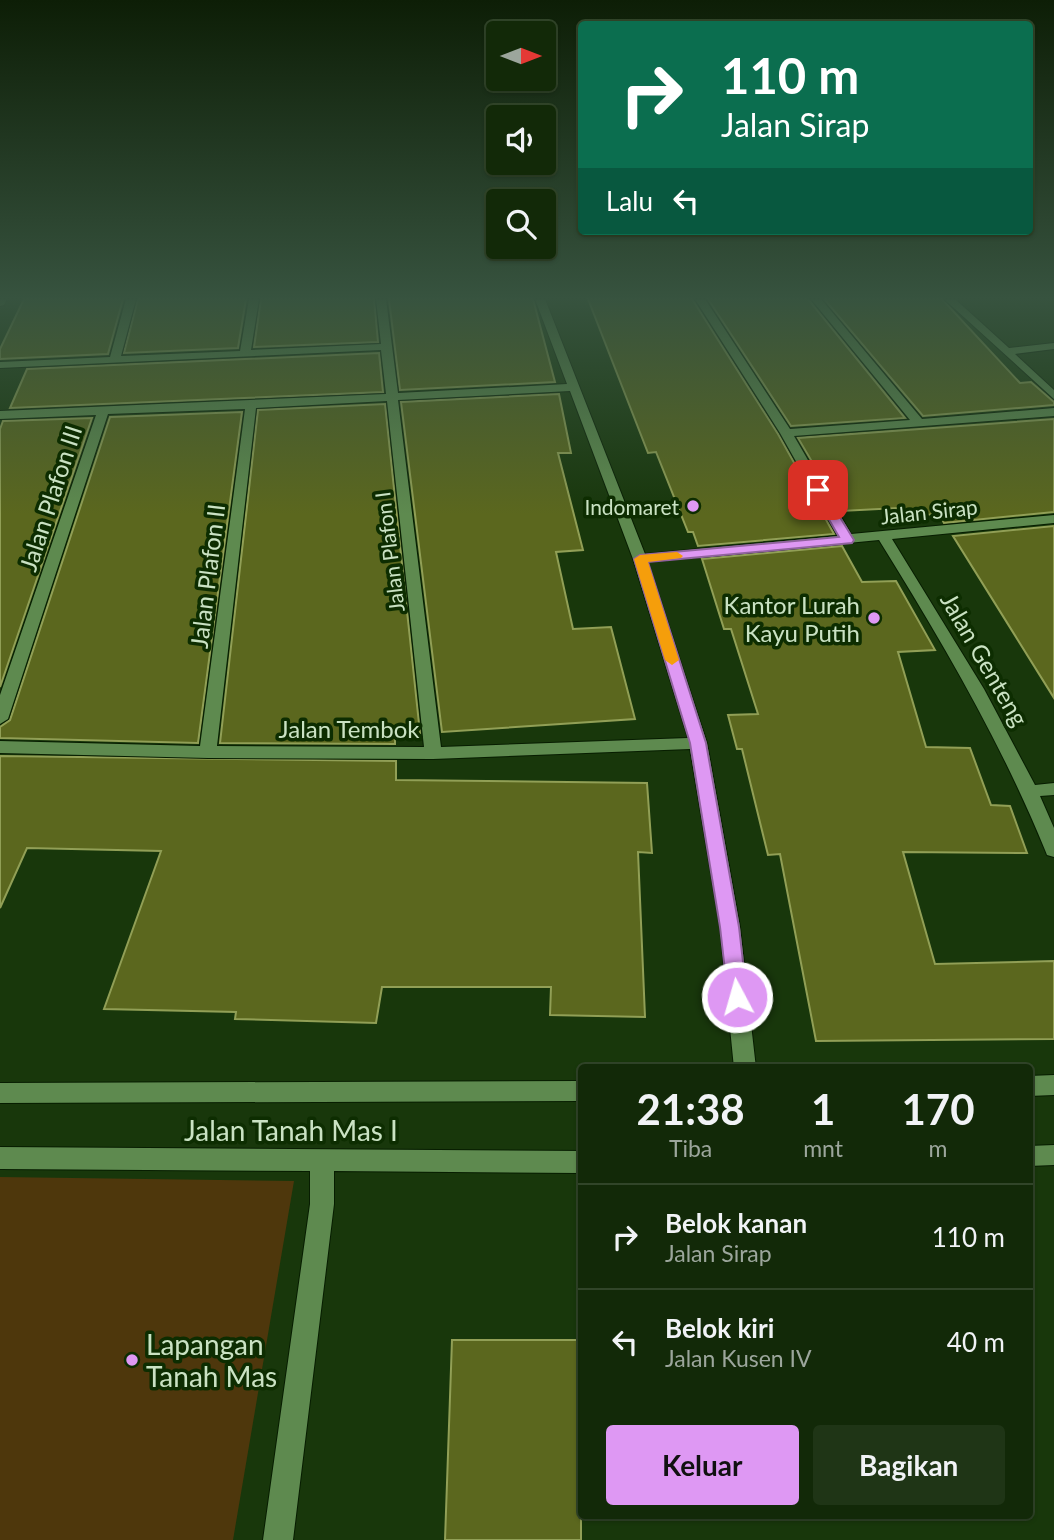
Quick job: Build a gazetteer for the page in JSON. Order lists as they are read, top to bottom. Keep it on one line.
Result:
{"streets":{"street":["Jalan Plafon III","Jalan Sirap","Jalan Plafon I","Jalan Plafon II","Jalan Genteng","Jalan Tembok","Jalan Tanah Mas I"]},"crossings":[["Jalan Sirap","Jalan Genteng"],["Jalan Plafon I","Jalan Tembok"],["Jalan Plafon II","Jalan Tembok"]],"places":["Indomaret","Kantor Lurah Kayu Putih","Lapangan Tanah Mas"],"north":"right","page":{"turn":["110 m","Jalan Sirap"],"then":"Lalu","eta":["21:38","Tiba","1","mnt","170","m"],"list":[{"name":"Belok kanan","note":"Jalan Sirap","value":"110 m"},{"name":"Belok kiri","note":"Jalan Kusen IV","value":"40 m"}],"buttons":["Keluar","Bagikan"]}}
